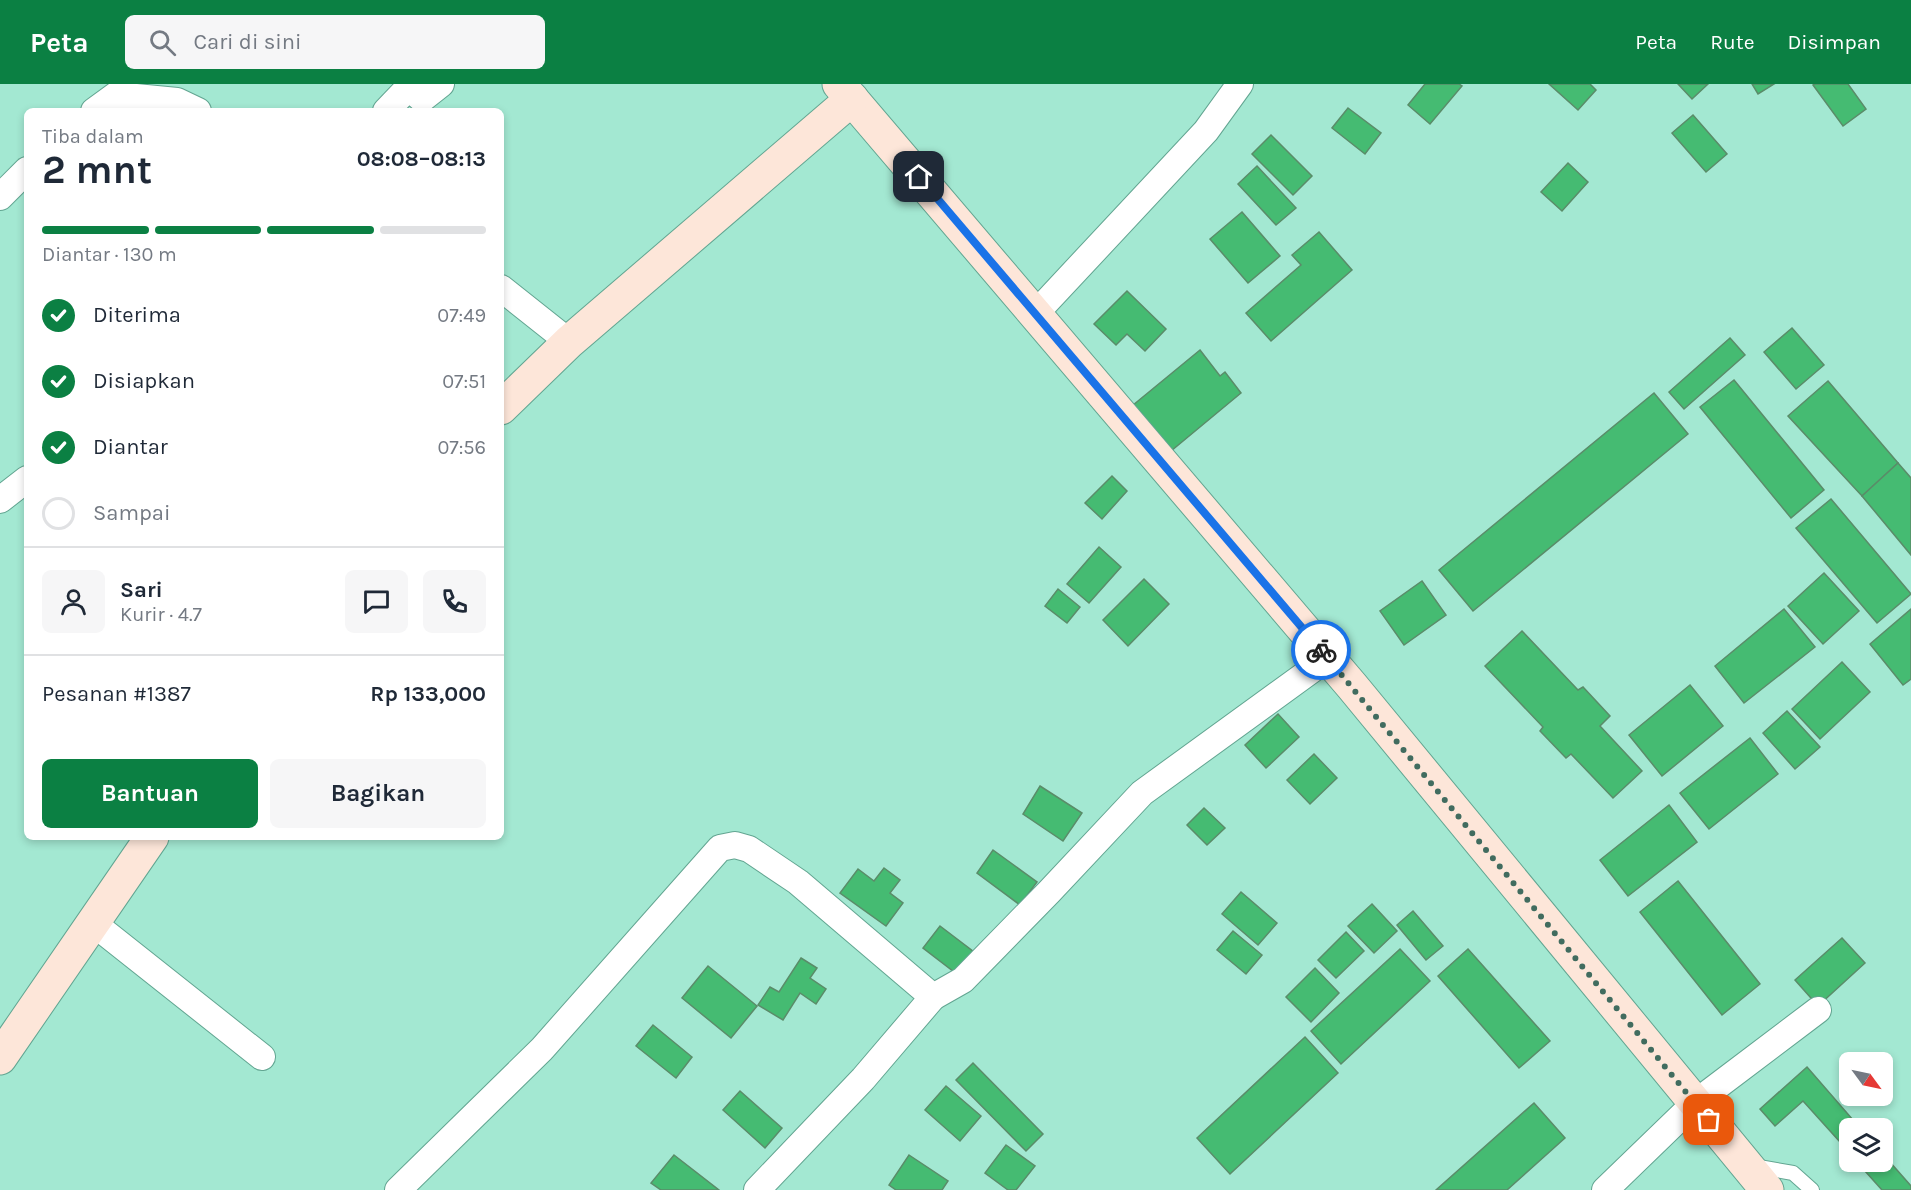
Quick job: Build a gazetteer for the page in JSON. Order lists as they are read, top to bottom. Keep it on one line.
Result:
{"north":"bottom right","page":{"header":"Peta","search":"Cari di sini","nav":["Peta","Rute","Disimpan"],"heading":["2 mnt","Tiba dalam","08:08–08:13"],"panel":["Sari","Kurir · 4.7","Pesanan #1387","Rp 133,000"],"bar":"Diantar · 130 m","list":[["Diterima","07:49"],["Disiapkan","07:51"],["Diantar","07:56"],"Sampai"],"buttons":["Bantuan","Bagikan"]}}
